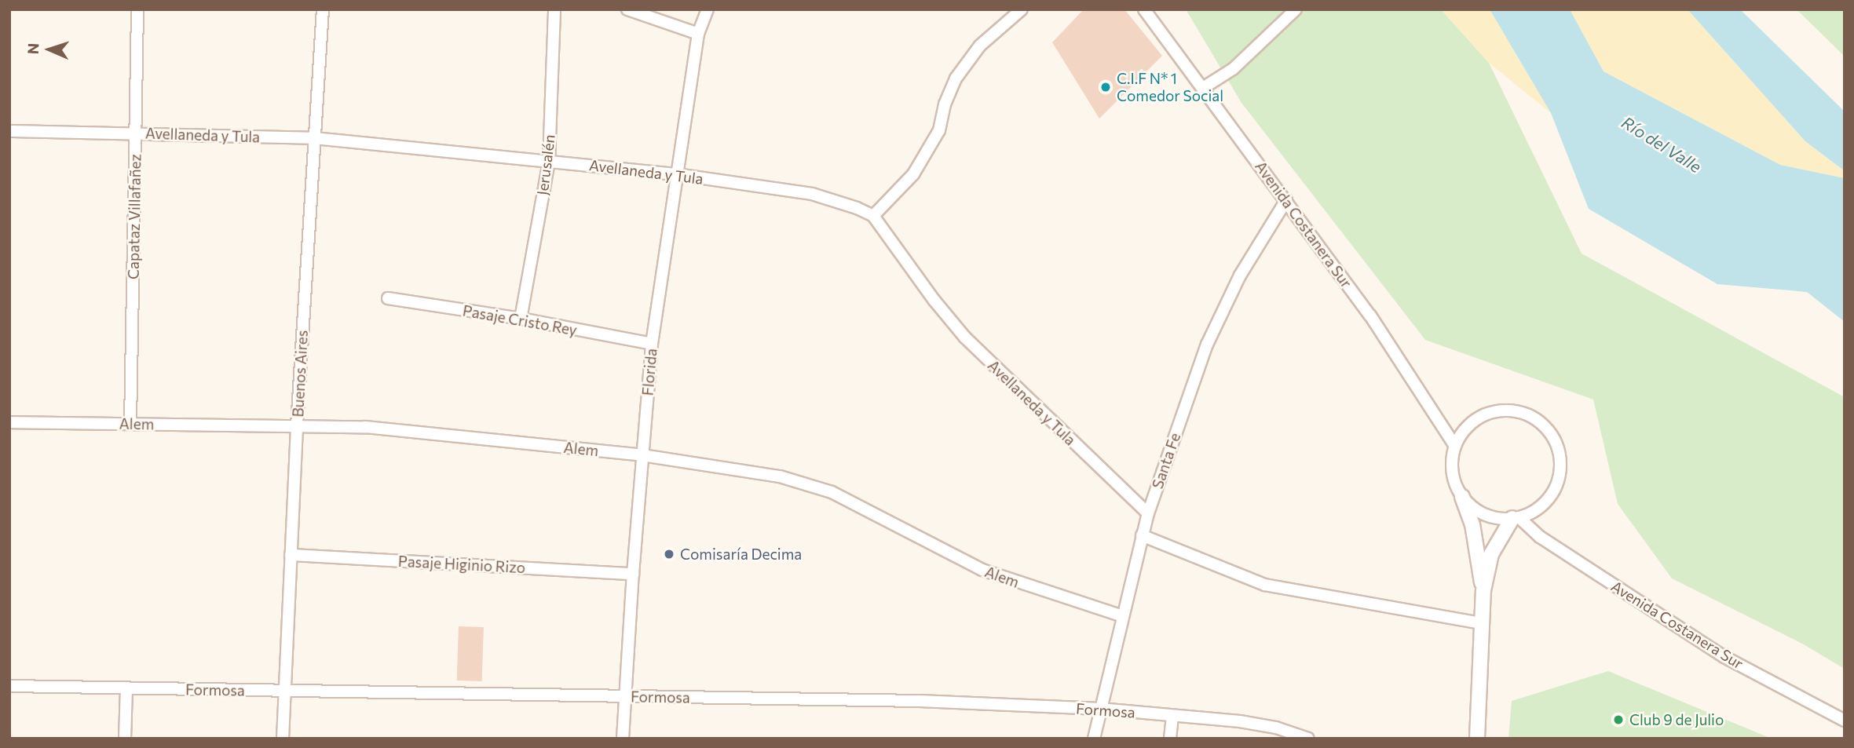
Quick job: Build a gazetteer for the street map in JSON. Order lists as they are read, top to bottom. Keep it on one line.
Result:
{"streets":{"street":["Avellaneda y Tula","Jerusalén","Capataz Villafañez","Avenida Costanera Sur","Pasaje Cristo Rey","Florida","Buenos Aires","Alem","Santa Fe","Pasaje Higinio Rizo","Formosa"]},"crossings":[["Avellaneda y Tula","Jerusalén"],["Avellaneda y Tula","Capataz Villafañez"],["Avellaneda y Tula","Florida"],["Avellaneda y Tula","Buenos Aires"],["Avellaneda y Tula","Santa Fe"],["Jerusalén","Pasaje Cristo Rey"],["Capataz Villafañez","Alem"],["Avenida Costanera Sur","Santa Fe"],["Pasaje Cristo Rey","Florida"],["Florida","Alem"],["Florida","Pasaje Higinio Rizo"],["Florida","Formosa"],["Buenos Aires","Alem"],["Buenos Aires","Pasaje Higinio Rizo"],["Buenos Aires","Formosa"],["Alem","Santa Fe"],["Santa Fe","Formosa"]],"water":["Río del Valle"],"places":["C.I.F N* 1 Comedor Social","Comisaría Decima","Club 9 de Julio"],"north":"left"}
